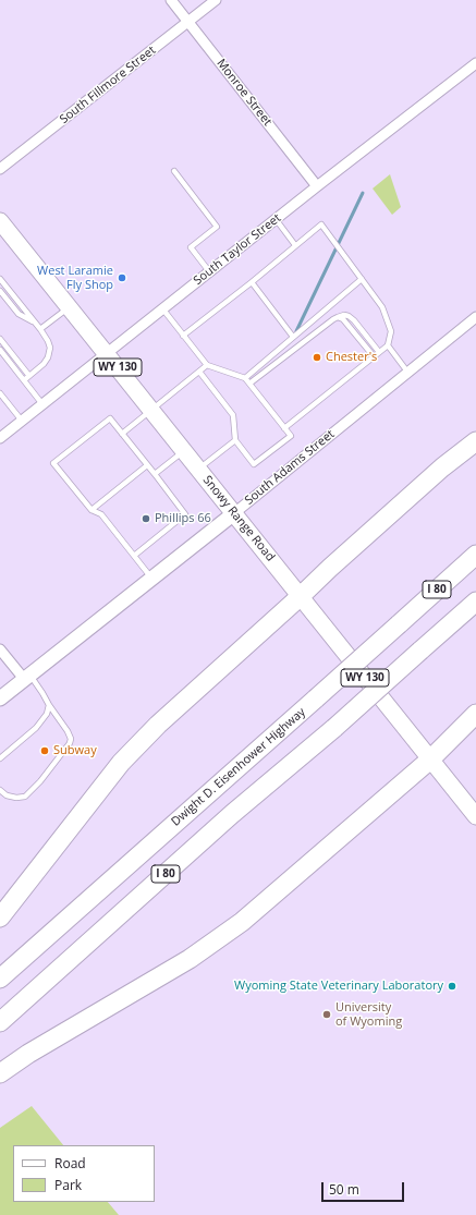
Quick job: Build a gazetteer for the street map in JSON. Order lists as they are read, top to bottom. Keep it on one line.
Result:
{"streets":{"highway":["I 80","Dwight D. Eisenhower Highway"],"main road":["WY 130","Snowy Range Road"],"street":["South Fillmore Street","Monroe Street","South Taylor Street","South Adams Street"]},"crossings":[["South Fillmore Street","Monroe Street"],["Monroe Street","South Taylor Street"],["South Taylor Street","Snowy Range Road"],["South Adams Street","Snowy Range Road"]],"places":["West Laramie Fly Shop","Chester's","Phillips 66","Subway","Wyoming State Veterinary Laboratory","University of Wyoming"],"legend":["Road","Park"],"scale_bar":"50 m"}
